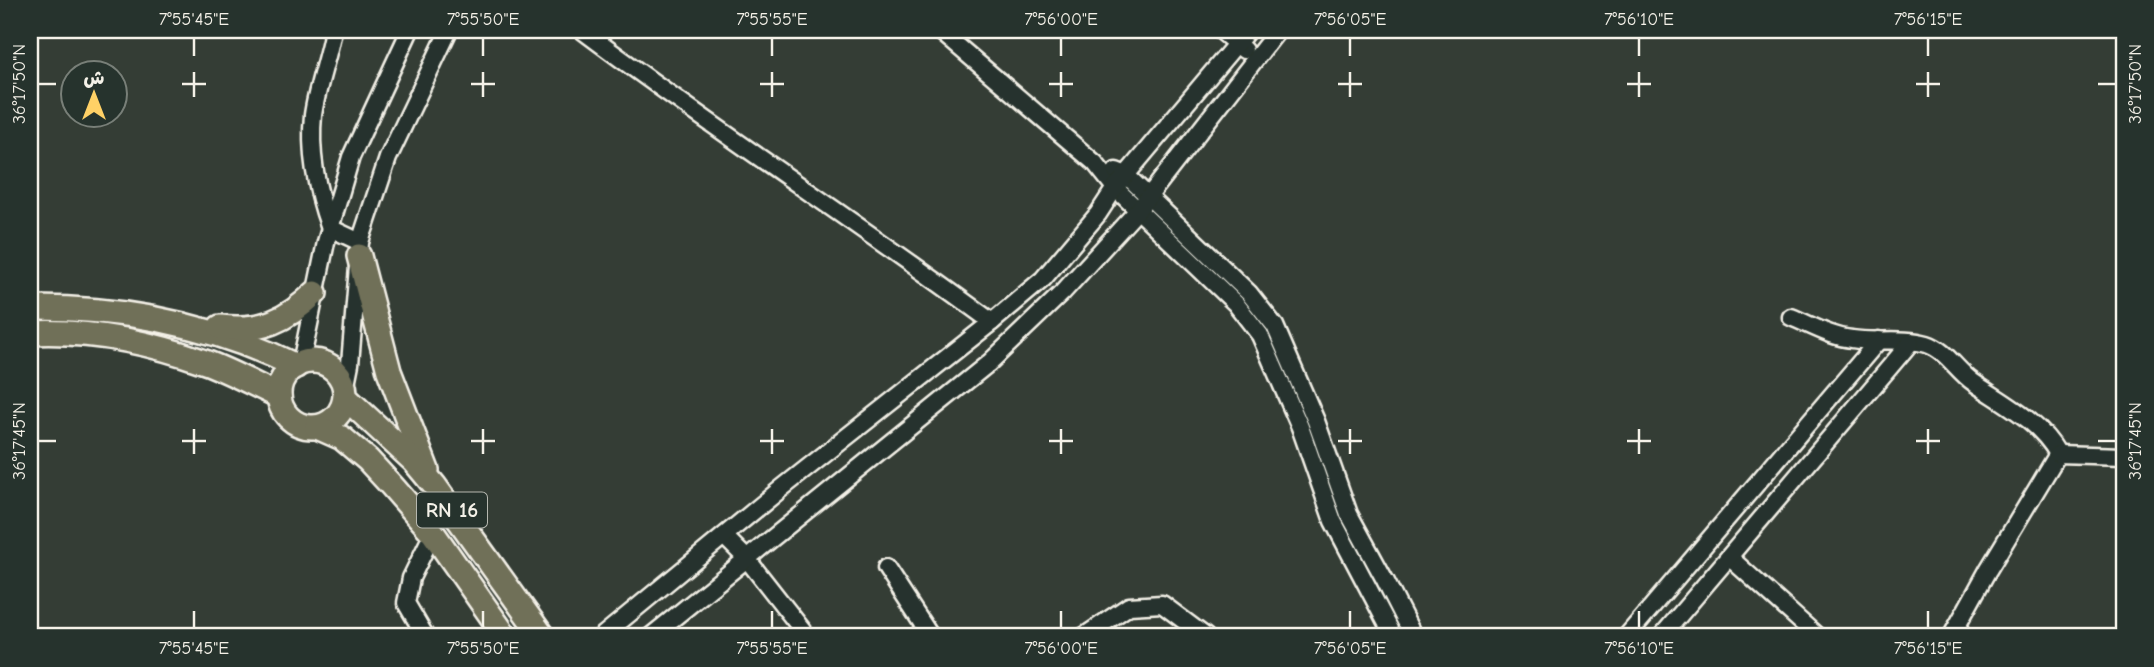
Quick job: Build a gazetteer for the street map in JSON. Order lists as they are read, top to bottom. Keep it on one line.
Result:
{"streets":{"highway":["RN 16"]},"north":"top","coordinates":["7°55'45\"E","7°55'50\"E","7°55'55\"E","7°56'00\"E","7°56'05\"E","7°56'10\"E","7°56'15\"E","36°17'50\"N","36°17'45\"N"]}
